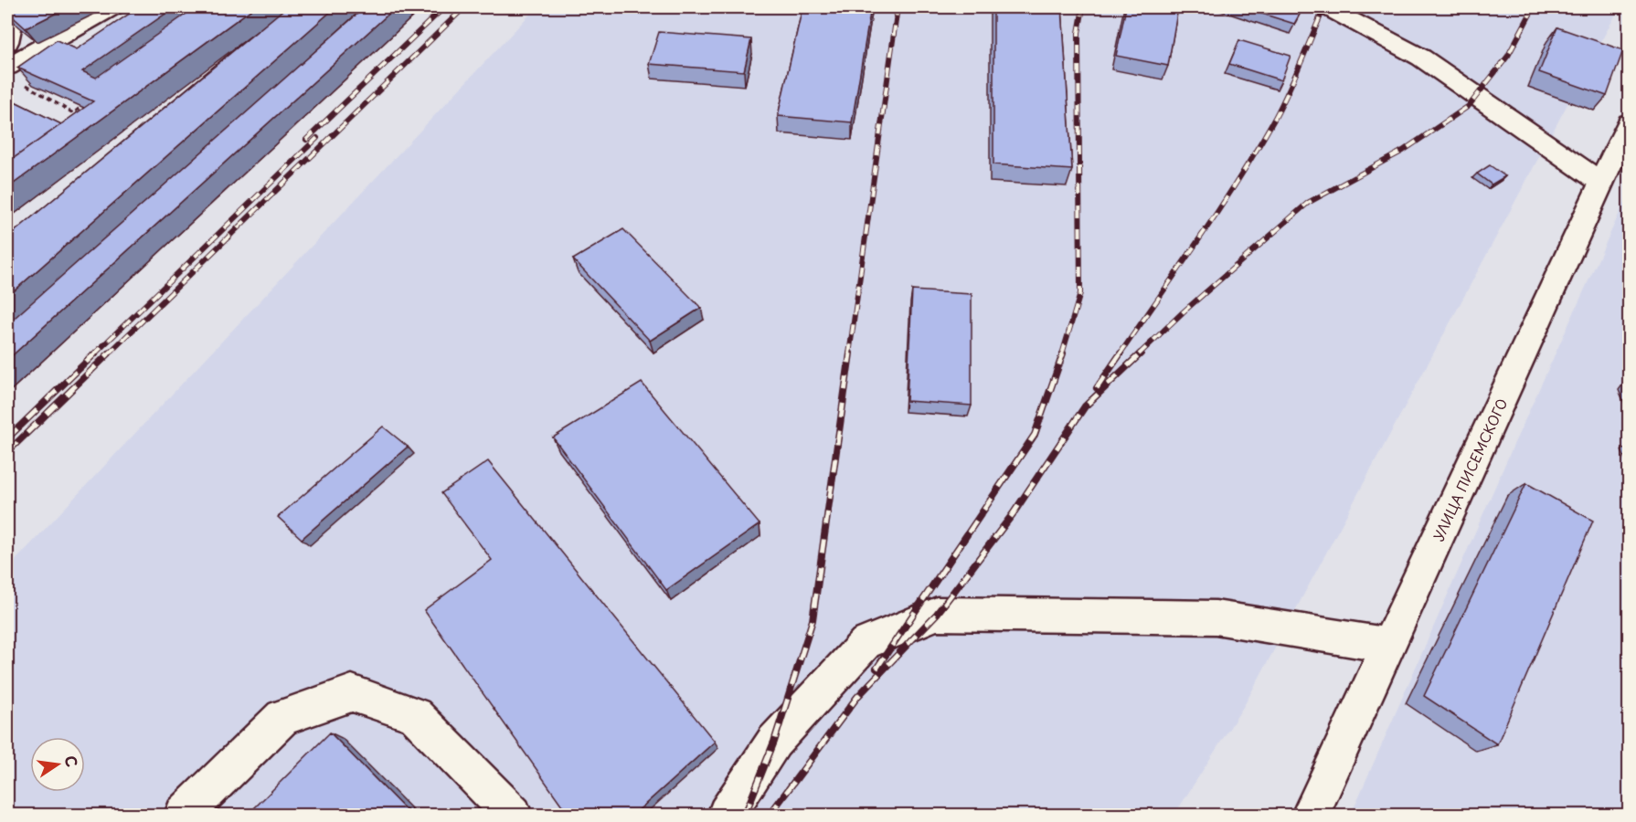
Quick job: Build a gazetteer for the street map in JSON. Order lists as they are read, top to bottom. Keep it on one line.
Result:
{"streets":{"street":["УЛИЦА ПИСЕМСКОГО"]},"north":"right"}
